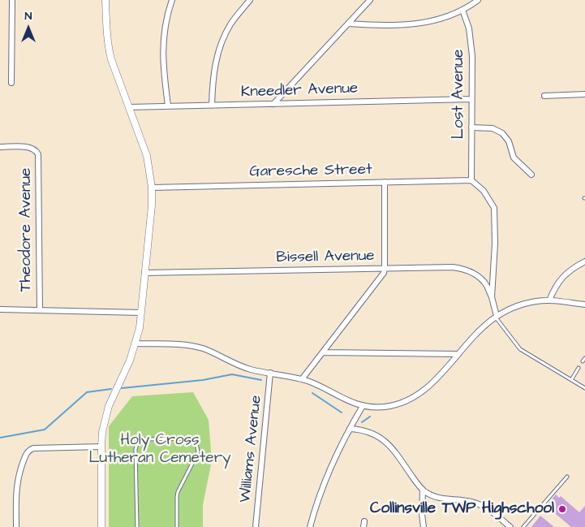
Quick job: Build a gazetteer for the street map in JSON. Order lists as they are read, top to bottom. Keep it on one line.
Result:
{"streets":{"street":["Kneedler Avenue","Lost Avenue","Garesche Street","Theodore Avenue","Bissell Avenue","Williams Avenue"]},"crossings":[["Kneedler Avenue","Lost Avenue"],["Lost Avenue","Garesche Street"]],"parks":["Holy Cross Lutheran Cemetery"],"places":["Collinsville TWP Highschool"],"north":"top"}
